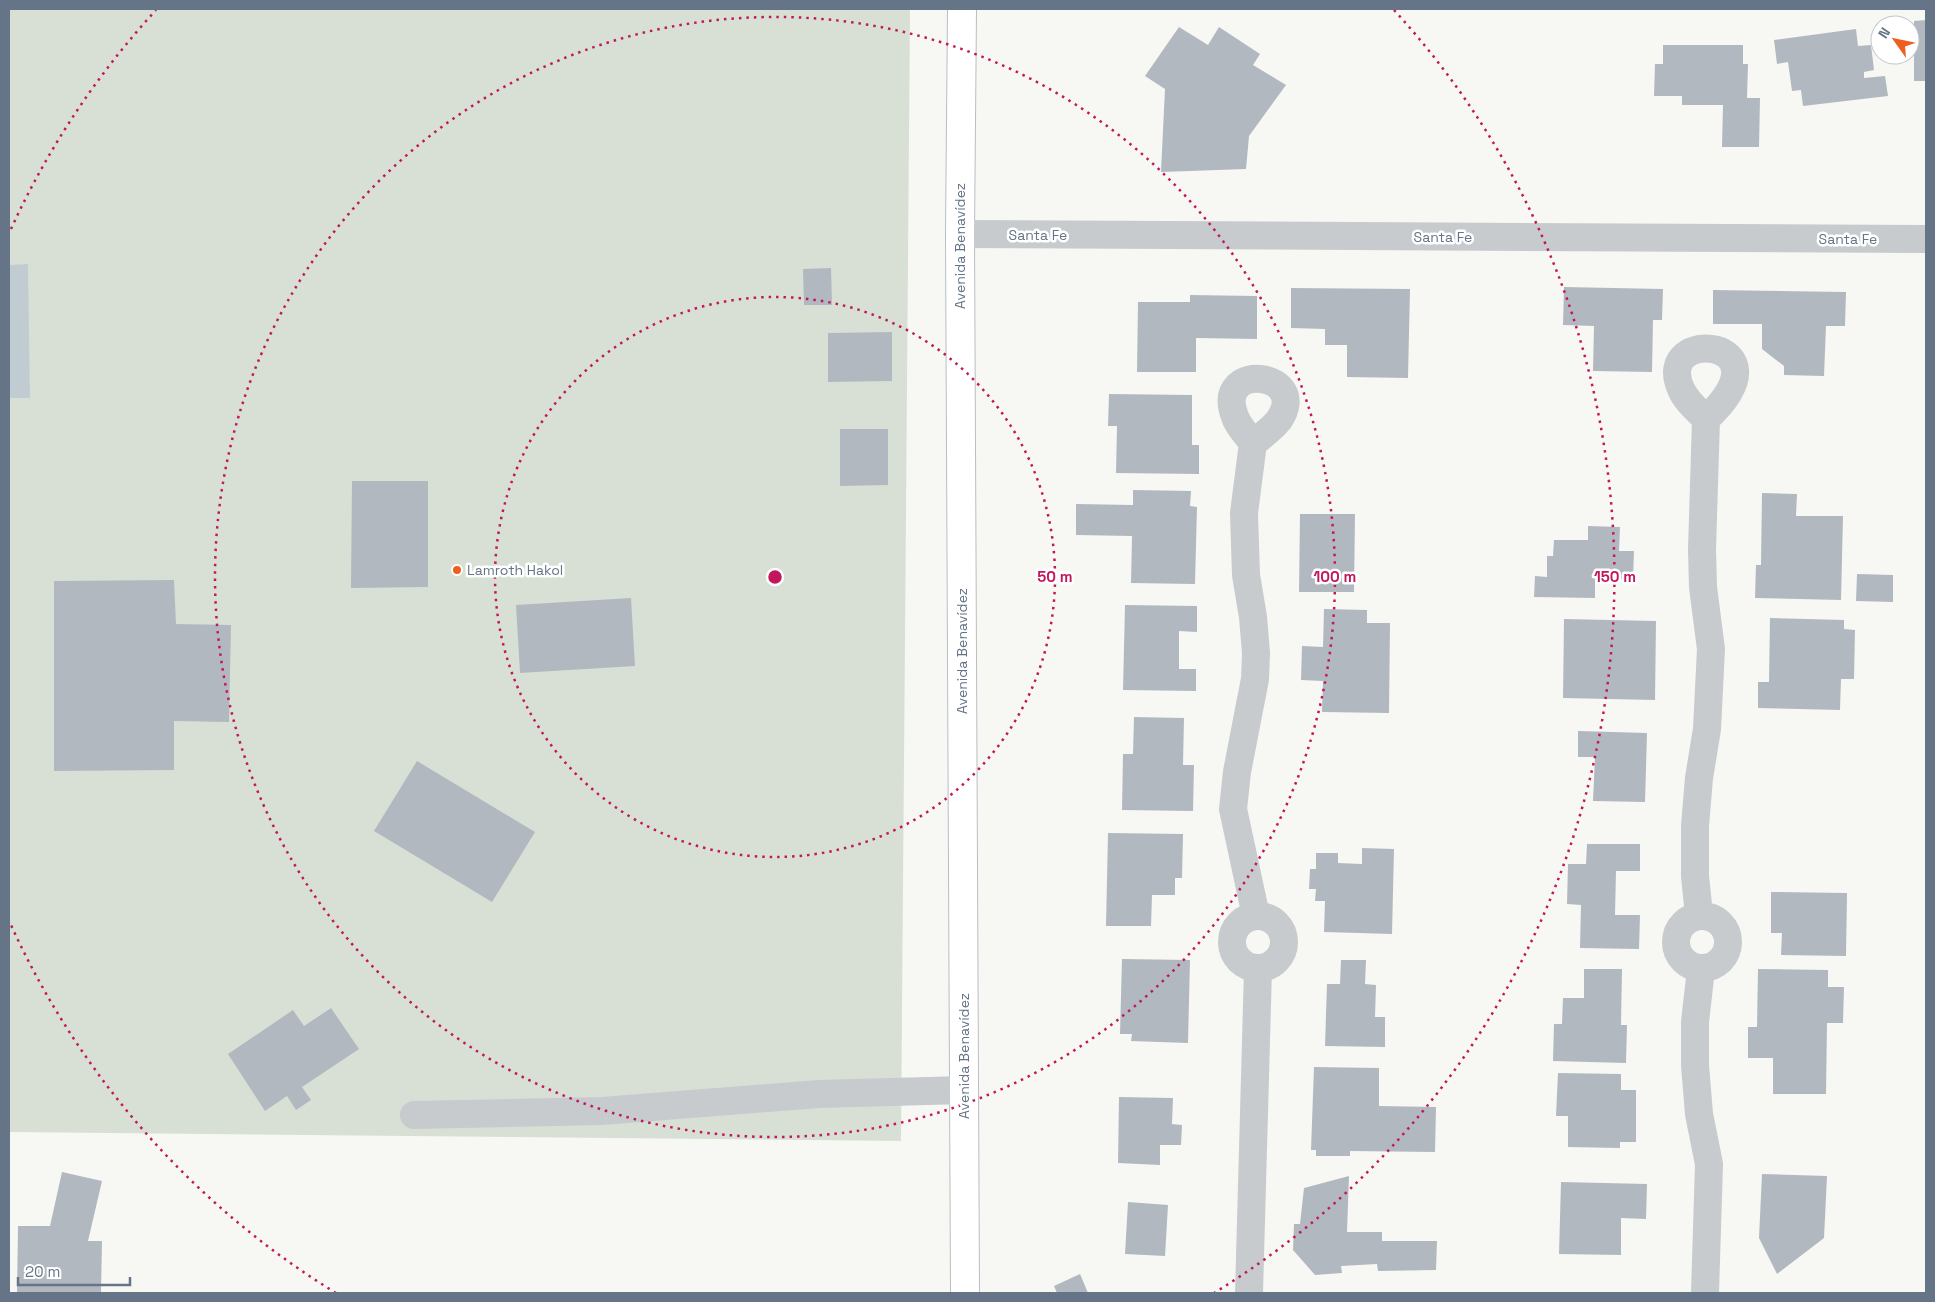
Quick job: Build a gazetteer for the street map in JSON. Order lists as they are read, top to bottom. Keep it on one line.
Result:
{"streets":{"main road":["Avenida Benavídez"],"street":["Santa Fe"]},"crossings":[["Santa Fe","Avenida Benavídez"]],"places":["Lamroth Hakol"],"scale_bar":"20 m","north":"top left","rings":["50 m","100 m","150 m"]}
